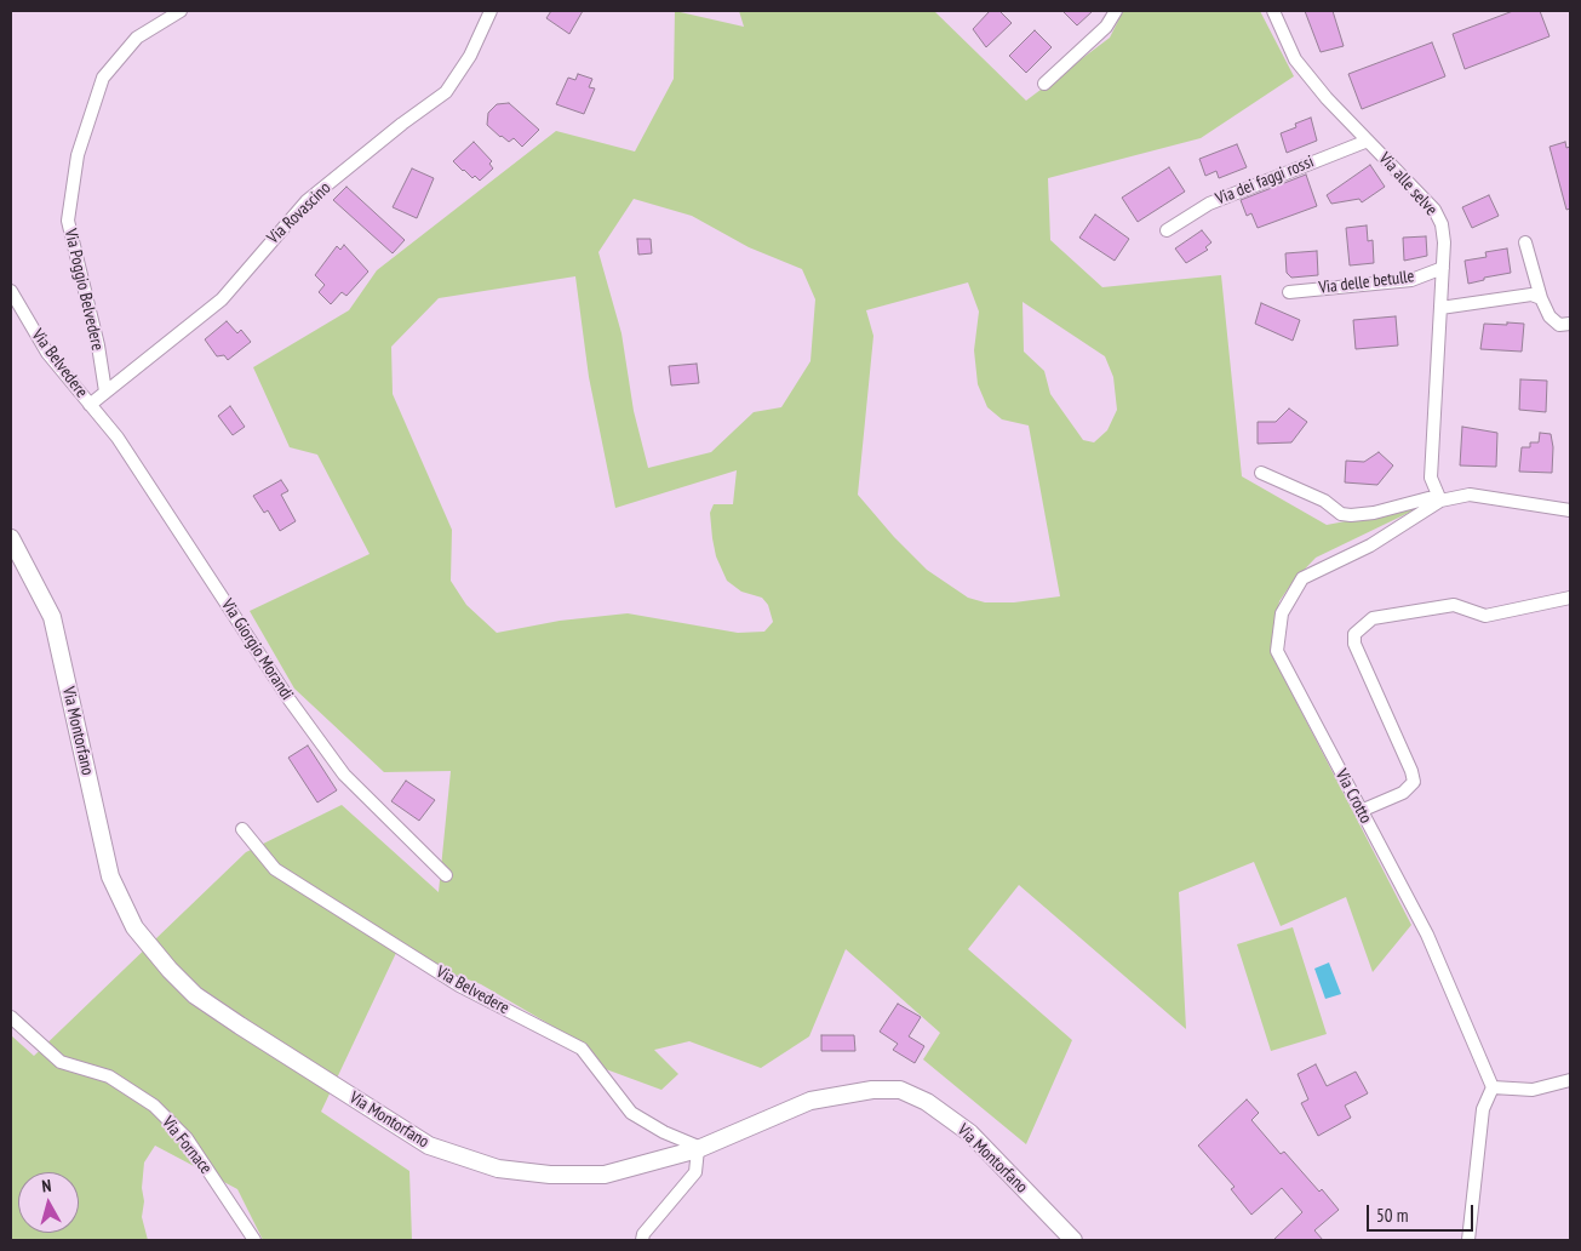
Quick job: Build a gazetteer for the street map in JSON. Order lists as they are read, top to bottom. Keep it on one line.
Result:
{"streets":{"street":["Via dei faggi rossi","Via alle selve","Via Rovascino","Via delle betulle","Via Poggio Belvedere","Via Belvedere","Via Giorgio Morandi","Via Montorfano","Via Crotto","Via Fornace"]},"crossings":[["Via dei faggi rossi","Via alle selve"],["Via alle selve","Via delle betulle"],["Via alle selve","Via Crotto"],["Via Rovascino","Via Poggio Belvedere"],["Via Rovascino","Via Belvedere"],["Via Rovascino","Via Giorgio Morandi"],["Via Belvedere","Via Giorgio Morandi"],["Via Belvedere","Via Montorfano"]],"scale_bar":"50 m","north":"top"}
